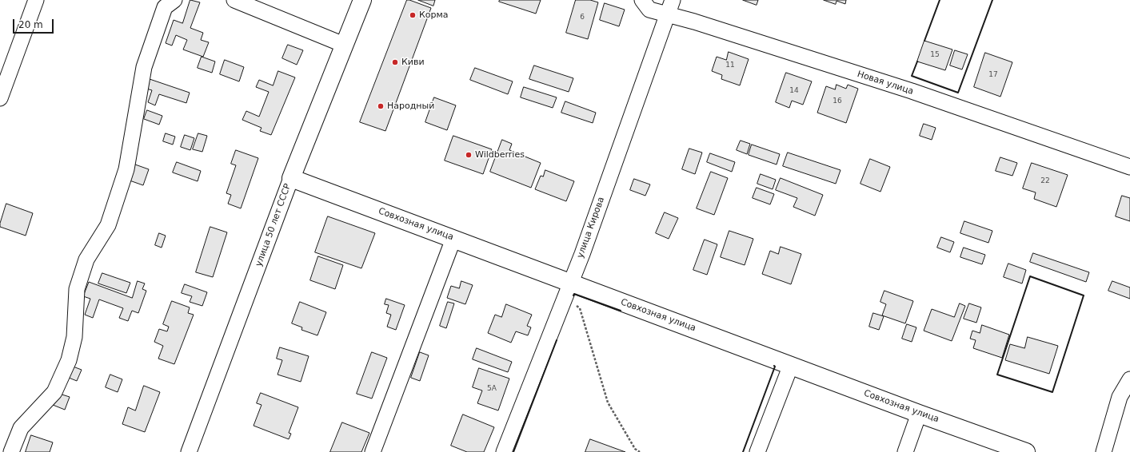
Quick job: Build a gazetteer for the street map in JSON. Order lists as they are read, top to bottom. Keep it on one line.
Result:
{"streets":{"main road":["Совхозная улица","улица 50 лет СССР"],"street":["Новая улица","улица Кирова"]},"crossings":[["Новая улица","улица Кирова"],["Совхозная улица","улица 50 лет СССР"],["Совхозная улица","улица Кирова"]],"places":["Корма","Киви","Народный","Wildberries"],"house_numbers":["6","15","11","17","14","16","22","5А"],"scale_bar":"20 m"}
